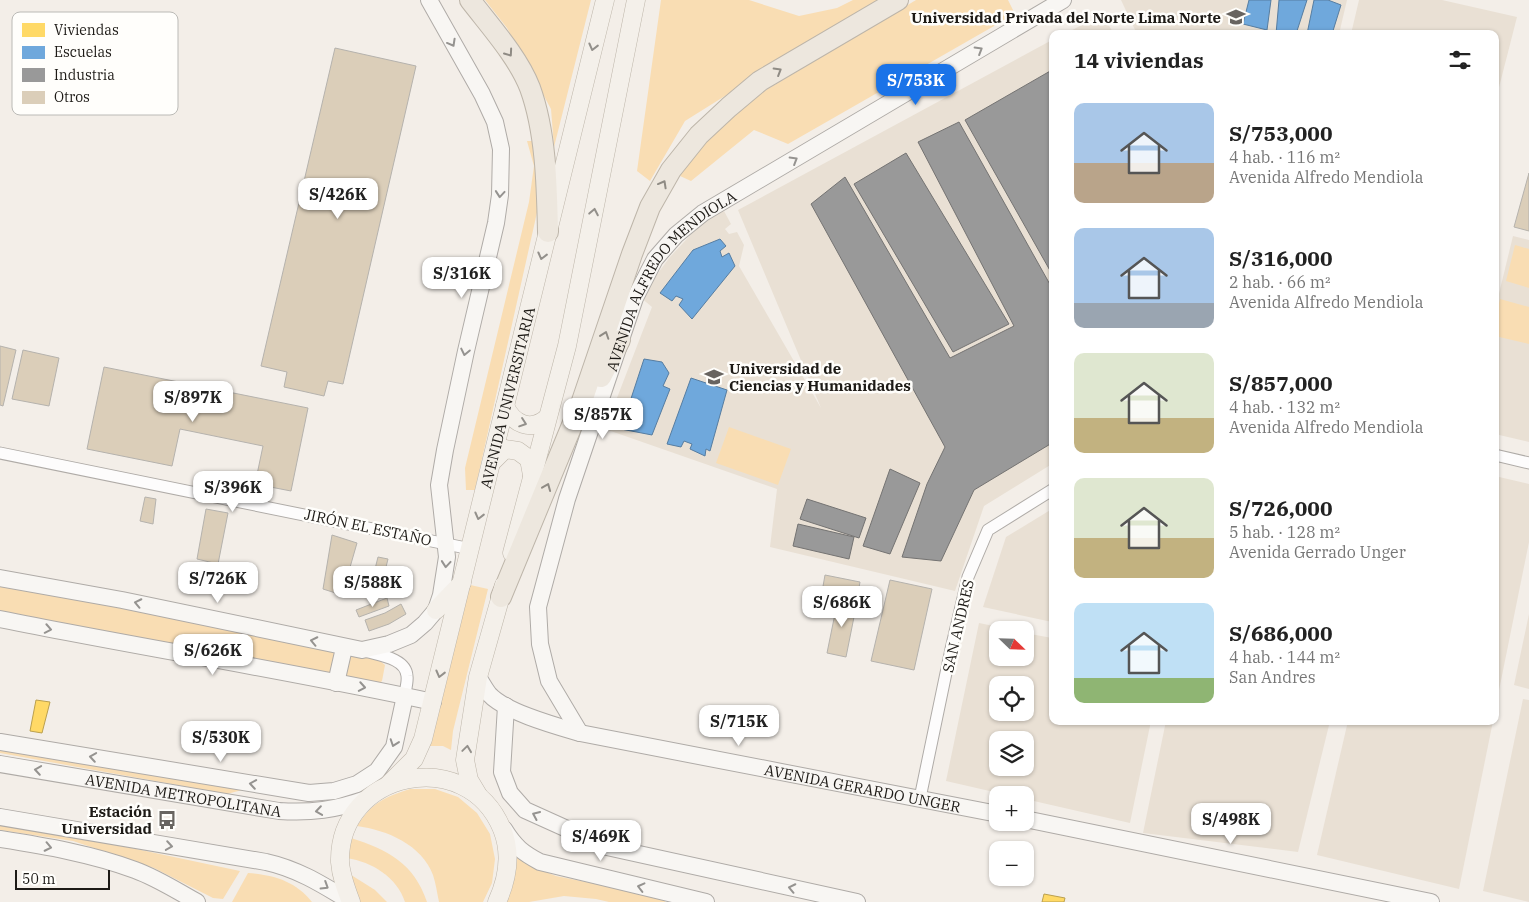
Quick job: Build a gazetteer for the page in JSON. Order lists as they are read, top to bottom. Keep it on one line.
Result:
{"streets":{"main road":["AVENIDA UNIVERSITARIA"],"street":["AVENIDA ALFREDO MENDIOLA","JIRÓN EL ESTAÑO","SAN ANDRES","AVENIDA GERARDO UNGER","AVENIDA METROPOLITANA"]},"crossings":[["AVENIDA ALFREDO MENDIOLA","AVENIDA GERARDO UNGER"],["AVENIDA UNIVERSITARIA","JIRÓN EL ESTAÑO"],["SAN ANDRES","AVENIDA GERARDO UNGER"]],"one_way":["AVENIDA ALFREDO MENDIOLA"],"places":{"school or university":["Universidad Privada del Norte Lima Norte","Universidad de Ciencias y Humanidades"],"bus stop":["Estación Universidad"]},"legend":["Viviendas","Escuelas","Industria","Otros"],"scale_bar":"50 m","north":"bottom right","page":{"heading":"14 viviendas","price":["S/753K","S/426K","S/316K","S/897K","S/857K","S/396K","S/726K","S/588K","S/686K","S/626K","S/715K","S/530K","S/498K","S/469K"],"list":[{"name":"S/753,000","note":"4 hab. · 116 m² · Avenida Alfredo Mendiola"},{"name":"S/316,000","note":"2 hab. · 66 m² · Avenida Alfredo Mendiola"},{"name":"S/857,000","note":"4 hab. · 132 m² · Avenida Alfredo Mendiola"},{"name":"S/726,000","note":"5 hab. · 128 m² · Avenida Gerrado Unger"},{"name":"S/686,000","note":"4 hab. · 144 m² · San Andres"}],"map_buttons":["+","−"],"scale":"50 m"}}
